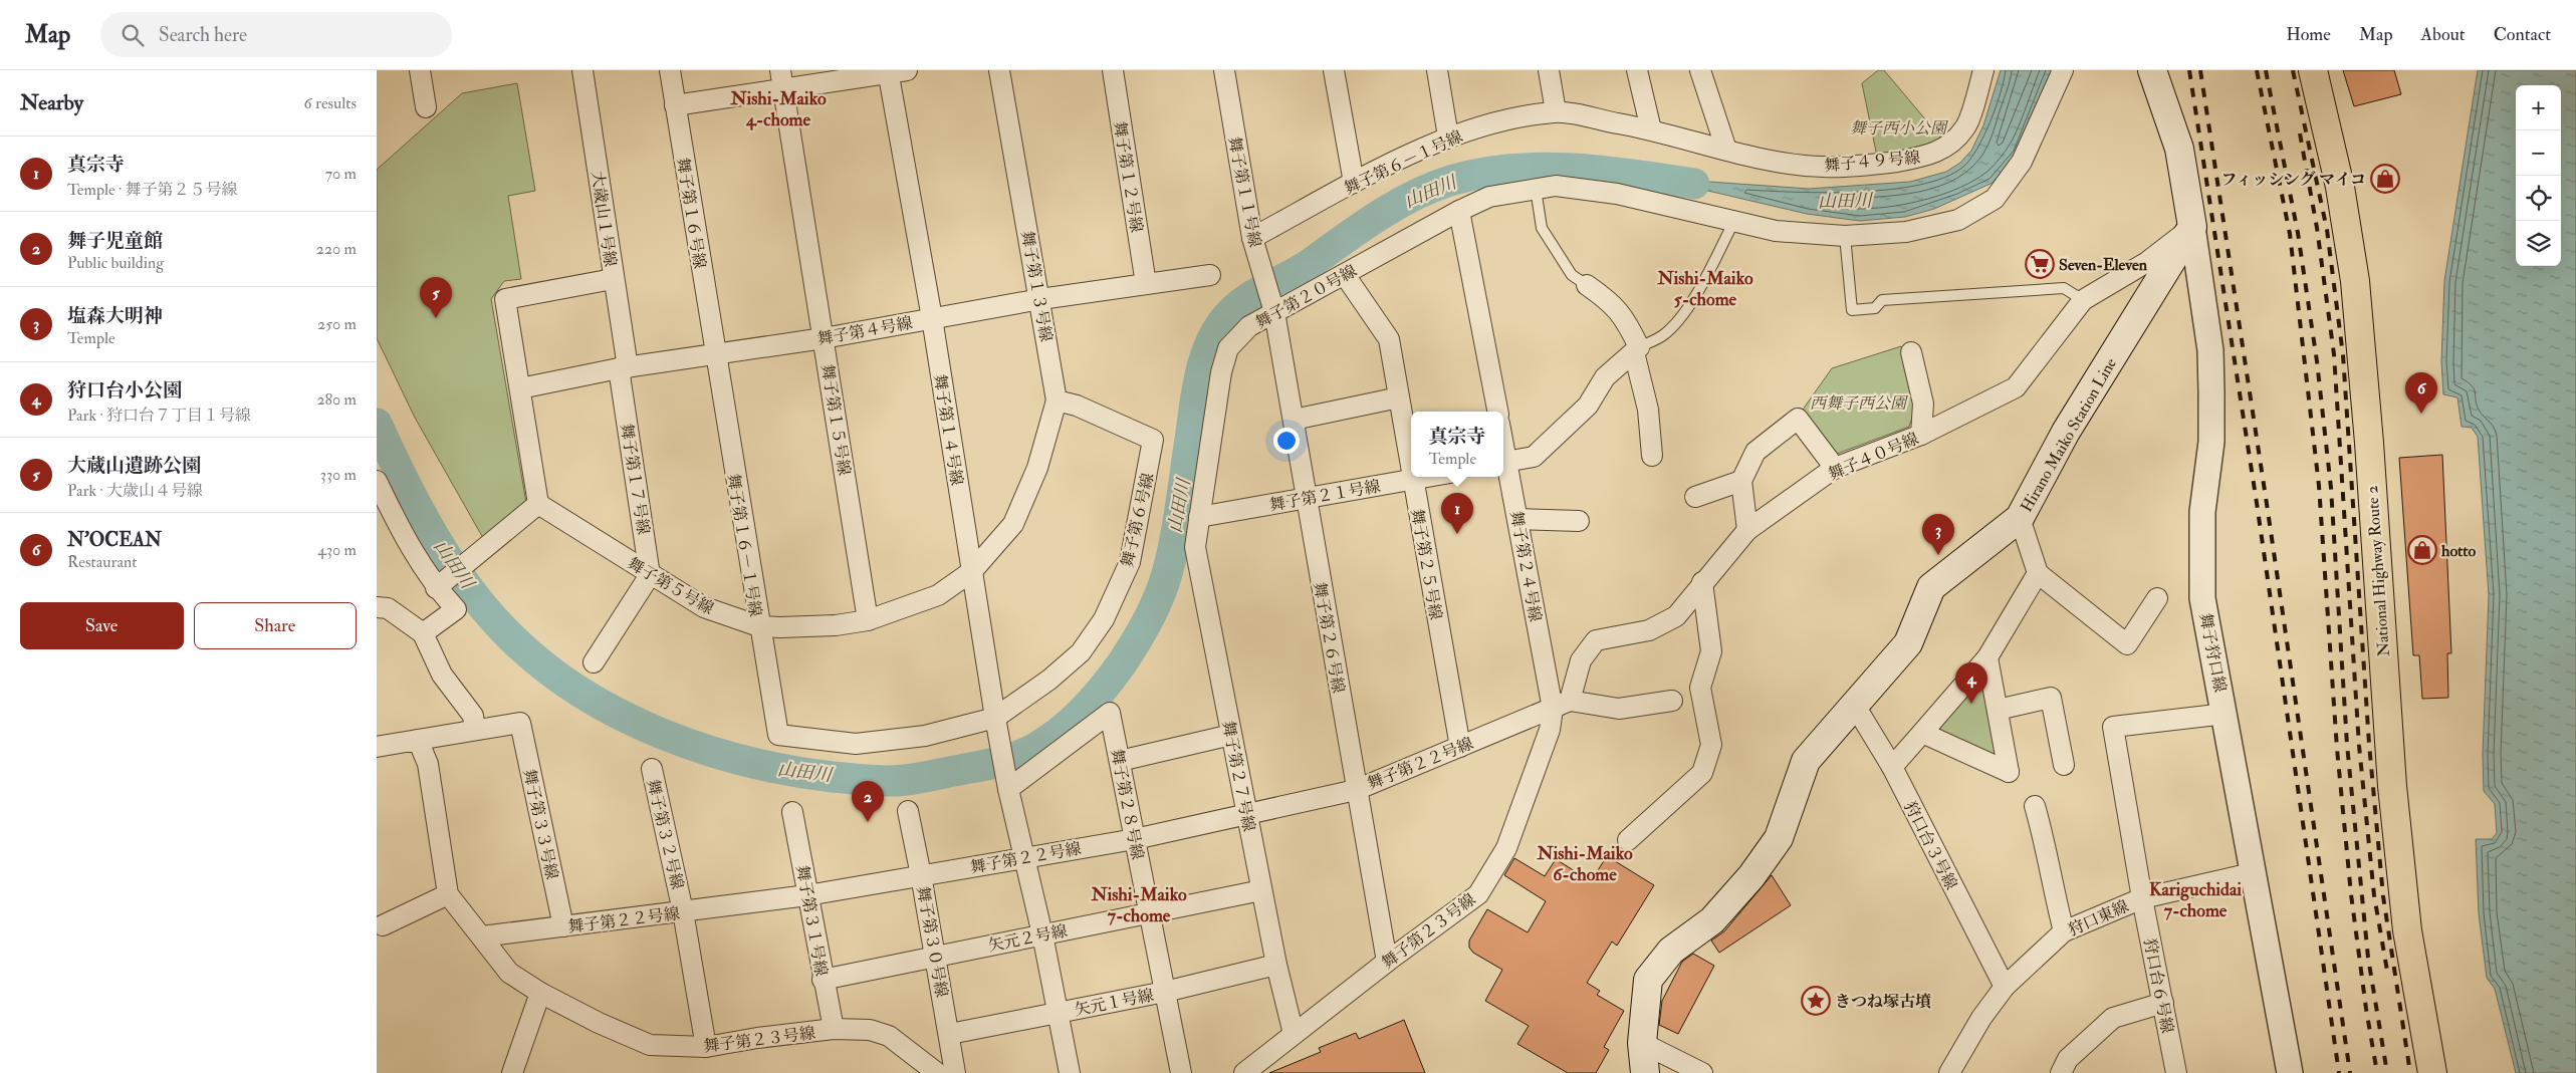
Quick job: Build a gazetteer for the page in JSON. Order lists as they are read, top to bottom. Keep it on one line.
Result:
{"streets":{"highway":["National Highway Route 2"],"main road":["Hirano Maiko Station Line"],"street":["舞子４９号線","舞子第６－１号線","舞子第１２号線","舞子第１１号線","舞子第１６号線","大歳山１号線","舞子第１３号線","舞子第２０号線","舞子第４号線","舞子第１５号線","舞子第１４号線","舞子４０号線","舞子第１７号線","舞子第２１号線","舞子第６号線","舞子第１６－１号線","舞子第２５号線","舞子第２４号線","舞子第５号線","舞子第２６号線","舞子狩口線","舞子第２２号線","舞子第２７号線","舞子第２８号線","舞子第３３号線","舞子第３２号線","狩口台３号線","狩口東線","舞子第３１号線","舞子第２３号線","矢元２号線","舞子第３０号線","狩口台６号線","矢元１号線"]},"crossings":[["舞子４９号線","舞子第６－１号線"],["舞子第６－１号線","舞子第１１号線"],["舞子第１２号線","舞子第４号線"],["舞子第１１号線","舞子第２０号線"],["舞子第１１号線","舞子第２６号線"],["舞子第１６号線","舞子第４号線"],["舞子第１６号線","舞子第１６－１号線"],["大歳山１号線","舞子第４号線"],["大歳山１号線","舞子第１７号線"],["舞子第１３号線","舞子第４号線"],["舞子第１３号線","舞子第６号線"],["舞子第１３号線","舞子第５号線"],["舞子第２０号線","舞子第２１号線"],["舞子第２０号線","舞子第２５号線"],["舞子第２０号線","舞子第２６号線"],["舞子第２０号線","舞子第２７号線"],["舞子第４号線","舞子第１５号線"],["舞子第４号線","舞子第１４号線"],["舞子第４号線","舞子第１７号線"],["舞子第４号線","舞子第１６－１号線"],["舞子第１５号線","舞子第５号線"],["舞子第１４号線","舞子第６号線"],["舞子第１４号線","舞子第５号線"],["舞子第１４号線","舞子第２２号線"],["舞子第１４号線","舞子第２８号線"],["舞子第１４号線","矢元２号線"],["舞子第１４号線","矢元１号線"],["Hirano Maiko Station Line","舞子４０号線"],["Hirano Maiko Station Line","舞子狩口線"],["Hirano Maiko Station Line","狩口台３号線"],["舞子４０号線","舞子第２４号線"],["舞子４０号線","舞子狩口線"],["舞子４０号線","舞子第２２号線"],["舞子４０号線","舞子第２３号線"],["舞子第１７号線","舞子第５号線"],["舞子第２１号線","舞子第２５号線"],["舞子第２１号線","舞子第２６号線"],["舞子第２１号線","舞子第２７号線"],["舞子第６号線","舞子第１６－１号線"],["舞子第６号線","舞子第５号線"],["舞子第１６－１号線","舞子第５号線"],["舞子第２５号線","舞子第２２号線"],["舞子第２４号線","舞子第２２号線"],["舞子第２４号線","舞子第２３号線"],["舞子第２６号線","舞子第２２号線"],["舞子第２６号線","舞子第２３号線"],["舞子狩口線","狩口東線"],["舞子狩口線","狩口台６号線"],["舞子第２２号線","舞子第２７号線"],["舞子第２２号線","舞子第２８号線"],["舞子第２２号線","舞子第３３号線"],["舞子第２２号線","舞子第３２号線"],["舞子第２２号線","舞子第３１号線"],["舞子第２２号線","舞子第２３号線"],["舞子第２２号線","舞子第３０号線"],["舞子第２７号線","舞子第２３号線"],["舞子第２７号線","矢元２号線"],["舞子第２７号線","矢元１号線"],["舞子第２８号線","矢元２号線"],["舞子第２８号線","矢元１号線"],["舞子第３２号線","舞子第２３号線"],["狩口台３号線","狩口東線"],["狩口東線","狩口台６号線"],["舞子第３１号線","舞子第２３号線"],["舞子第３１号線","矢元２号線"],["矢元２号線","舞子第３０号線"],["舞子第３０号線","矢元１号線"]],"districts":["Nishi-Maiko 4-chome","Nishi-Maiko 5-chome","Nishi-Maiko 6-chome","Kariguchidai 7-chome","Nishi-Maiko 7-chome"],"water":["山田川"],"parks":["舞子西小公園","西舞子西公園"],"places":{"shop":["フィッシング マイコ","hotto"],"supermarket":["Seven-Eleven"],"place":["きつね塚古墳"]},"page":{"header":"Map","search":"Search here","nav":["Home","Map","About","Contact"],"heading":["Nearby","6 results"],"map_buttons":["+","−"],"list":[{"mark":"1","name":"真宗寺","note":"Temple · 舞子第２５号線","value":"70 m"},{"mark":"2","name":"舞子児童館","note":"Public building","value":"220 m"},{"mark":"3","name":"塩森大明神","note":"Temple","value":"250 m"},{"mark":"4","name":"狩口台小公園","note":"Park · 狩口台７丁目１号線","value":"280 m"},{"mark":"5","name":"大蔵山遺跡公園","note":"Park · 大歳山４号線","value":"330 m"},{"mark":"6","name":"N'OCEAN","note":"Restaurant","value":"430 m"}],"pins":["5","6","1","3","4","2"],"popup":["真宗寺","Temple"],"buttons":["Save","Share"]}}
